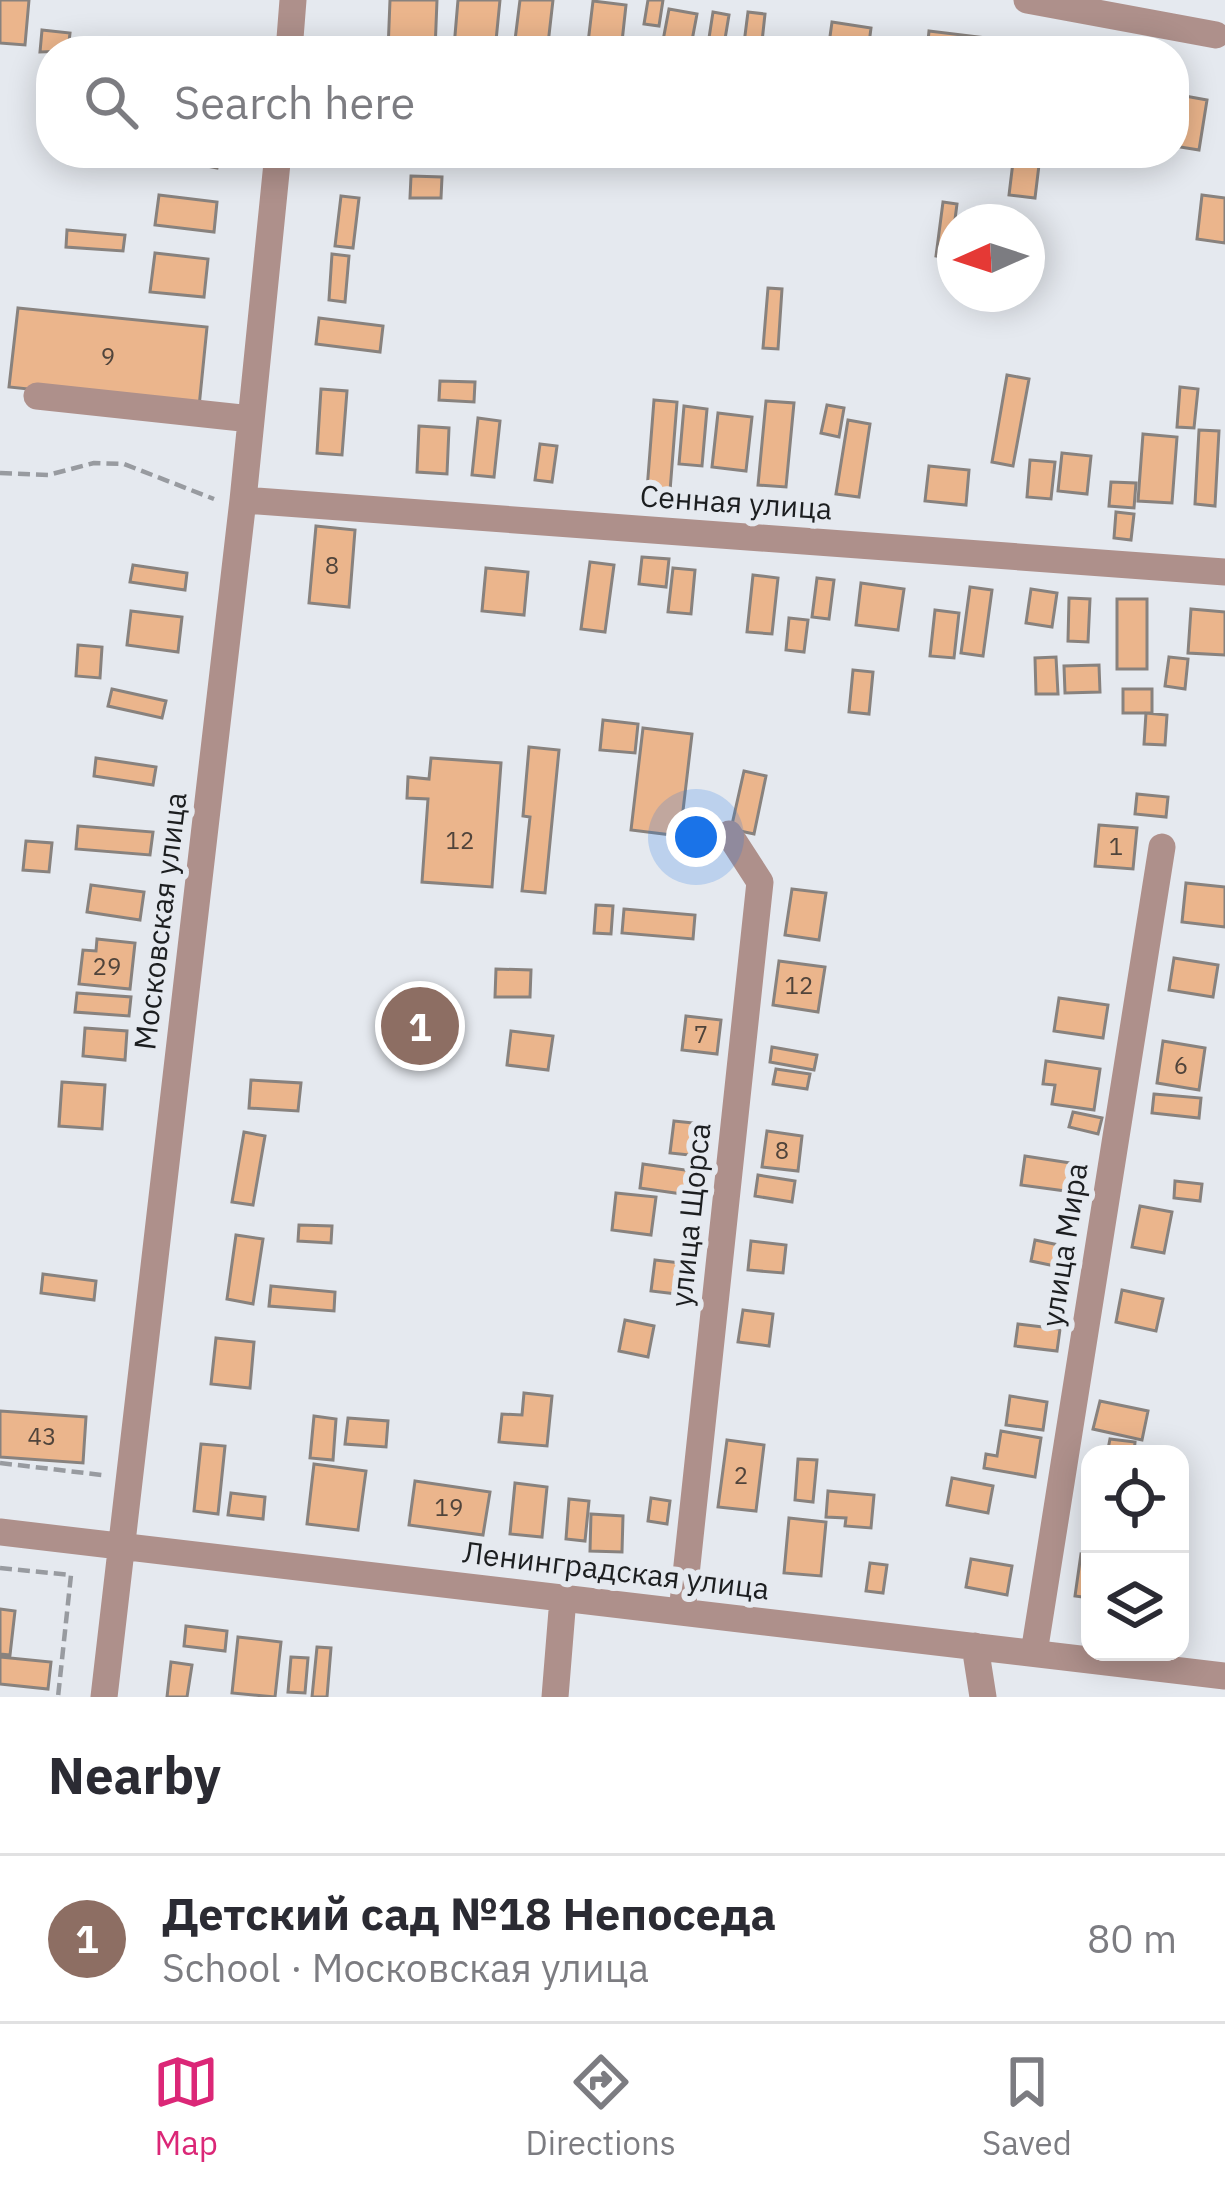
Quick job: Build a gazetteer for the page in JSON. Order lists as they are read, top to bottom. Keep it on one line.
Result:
{"streets":{"street":["Сенная улица","Московская улица","улица Щорса","улица Мира","Ленинградская улица"]},"crossings":[["Сенная улица","Московская улица"],["Московская улица","Ленинградская улица"],["улица Щорса","Ленинградская улица"],["улица Мира","Ленинградская улица"]],"house_numbers":["9","8","12","1","29","12","7","6","8","43","2","19"],"north":"left","page":{"search":"Search here","pins":"1","heading":"Nearby","list":[{"mark":"1","name":"Детский сад №18 Непоседа","note":"School · Московская улица","value":"80 m"}],"nav":["Map","Directions","Saved"]}}
